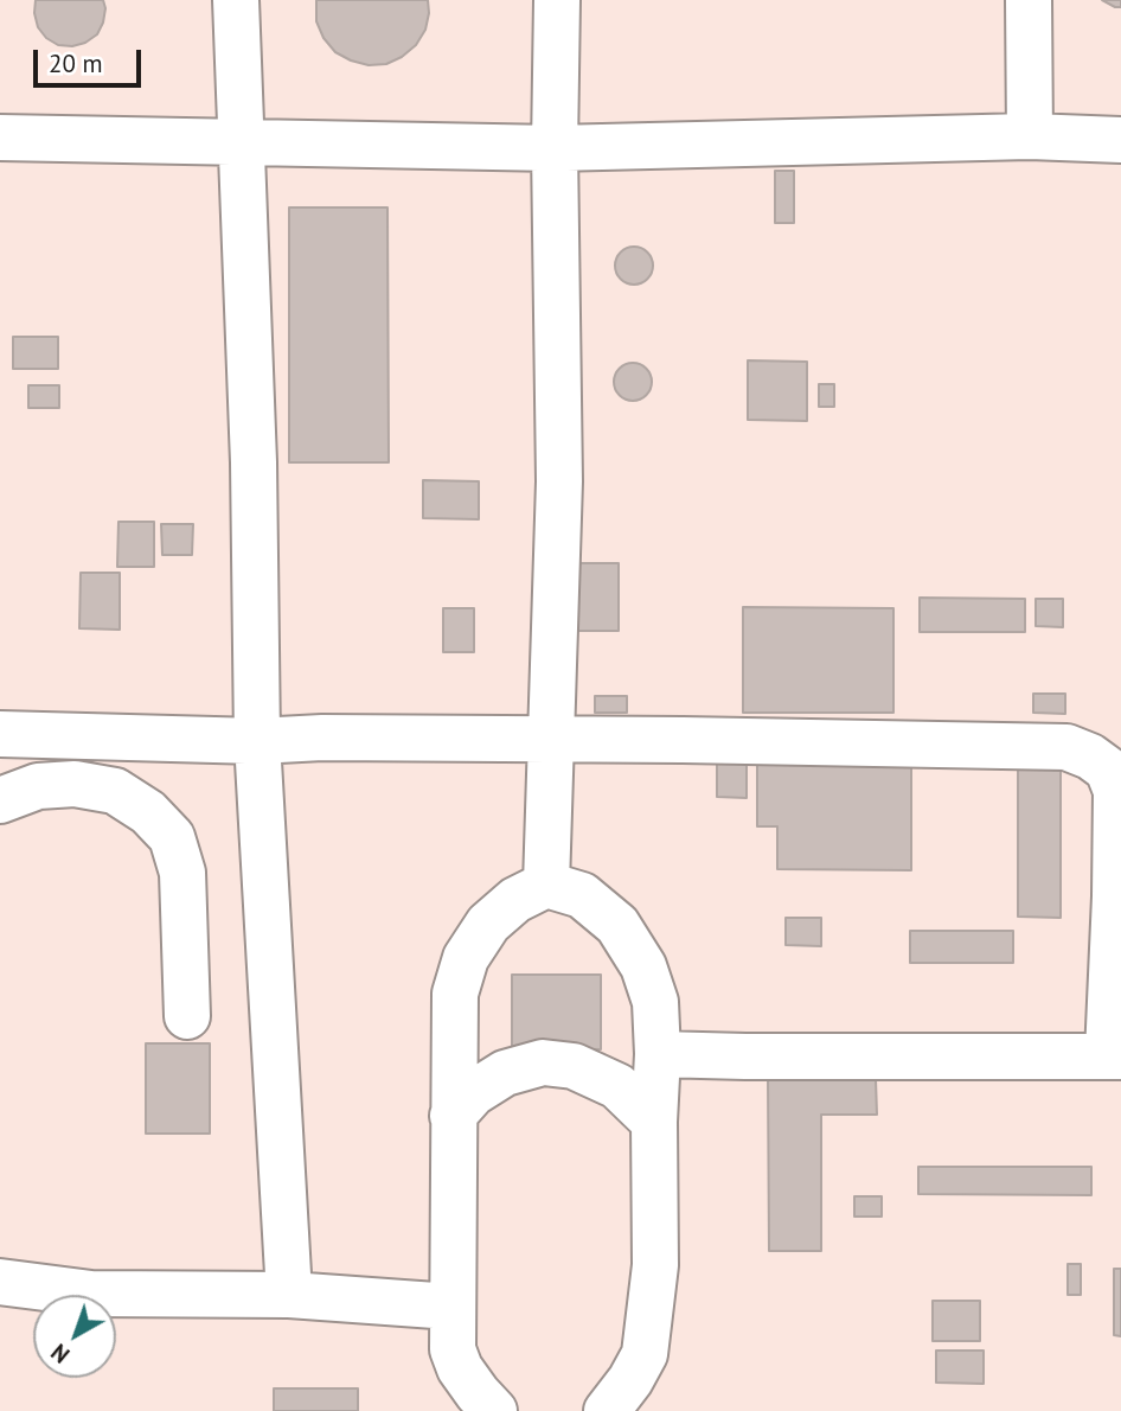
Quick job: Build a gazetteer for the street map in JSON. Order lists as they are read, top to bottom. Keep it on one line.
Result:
{"scale_bar":"20 m","north":"bottom left"}
